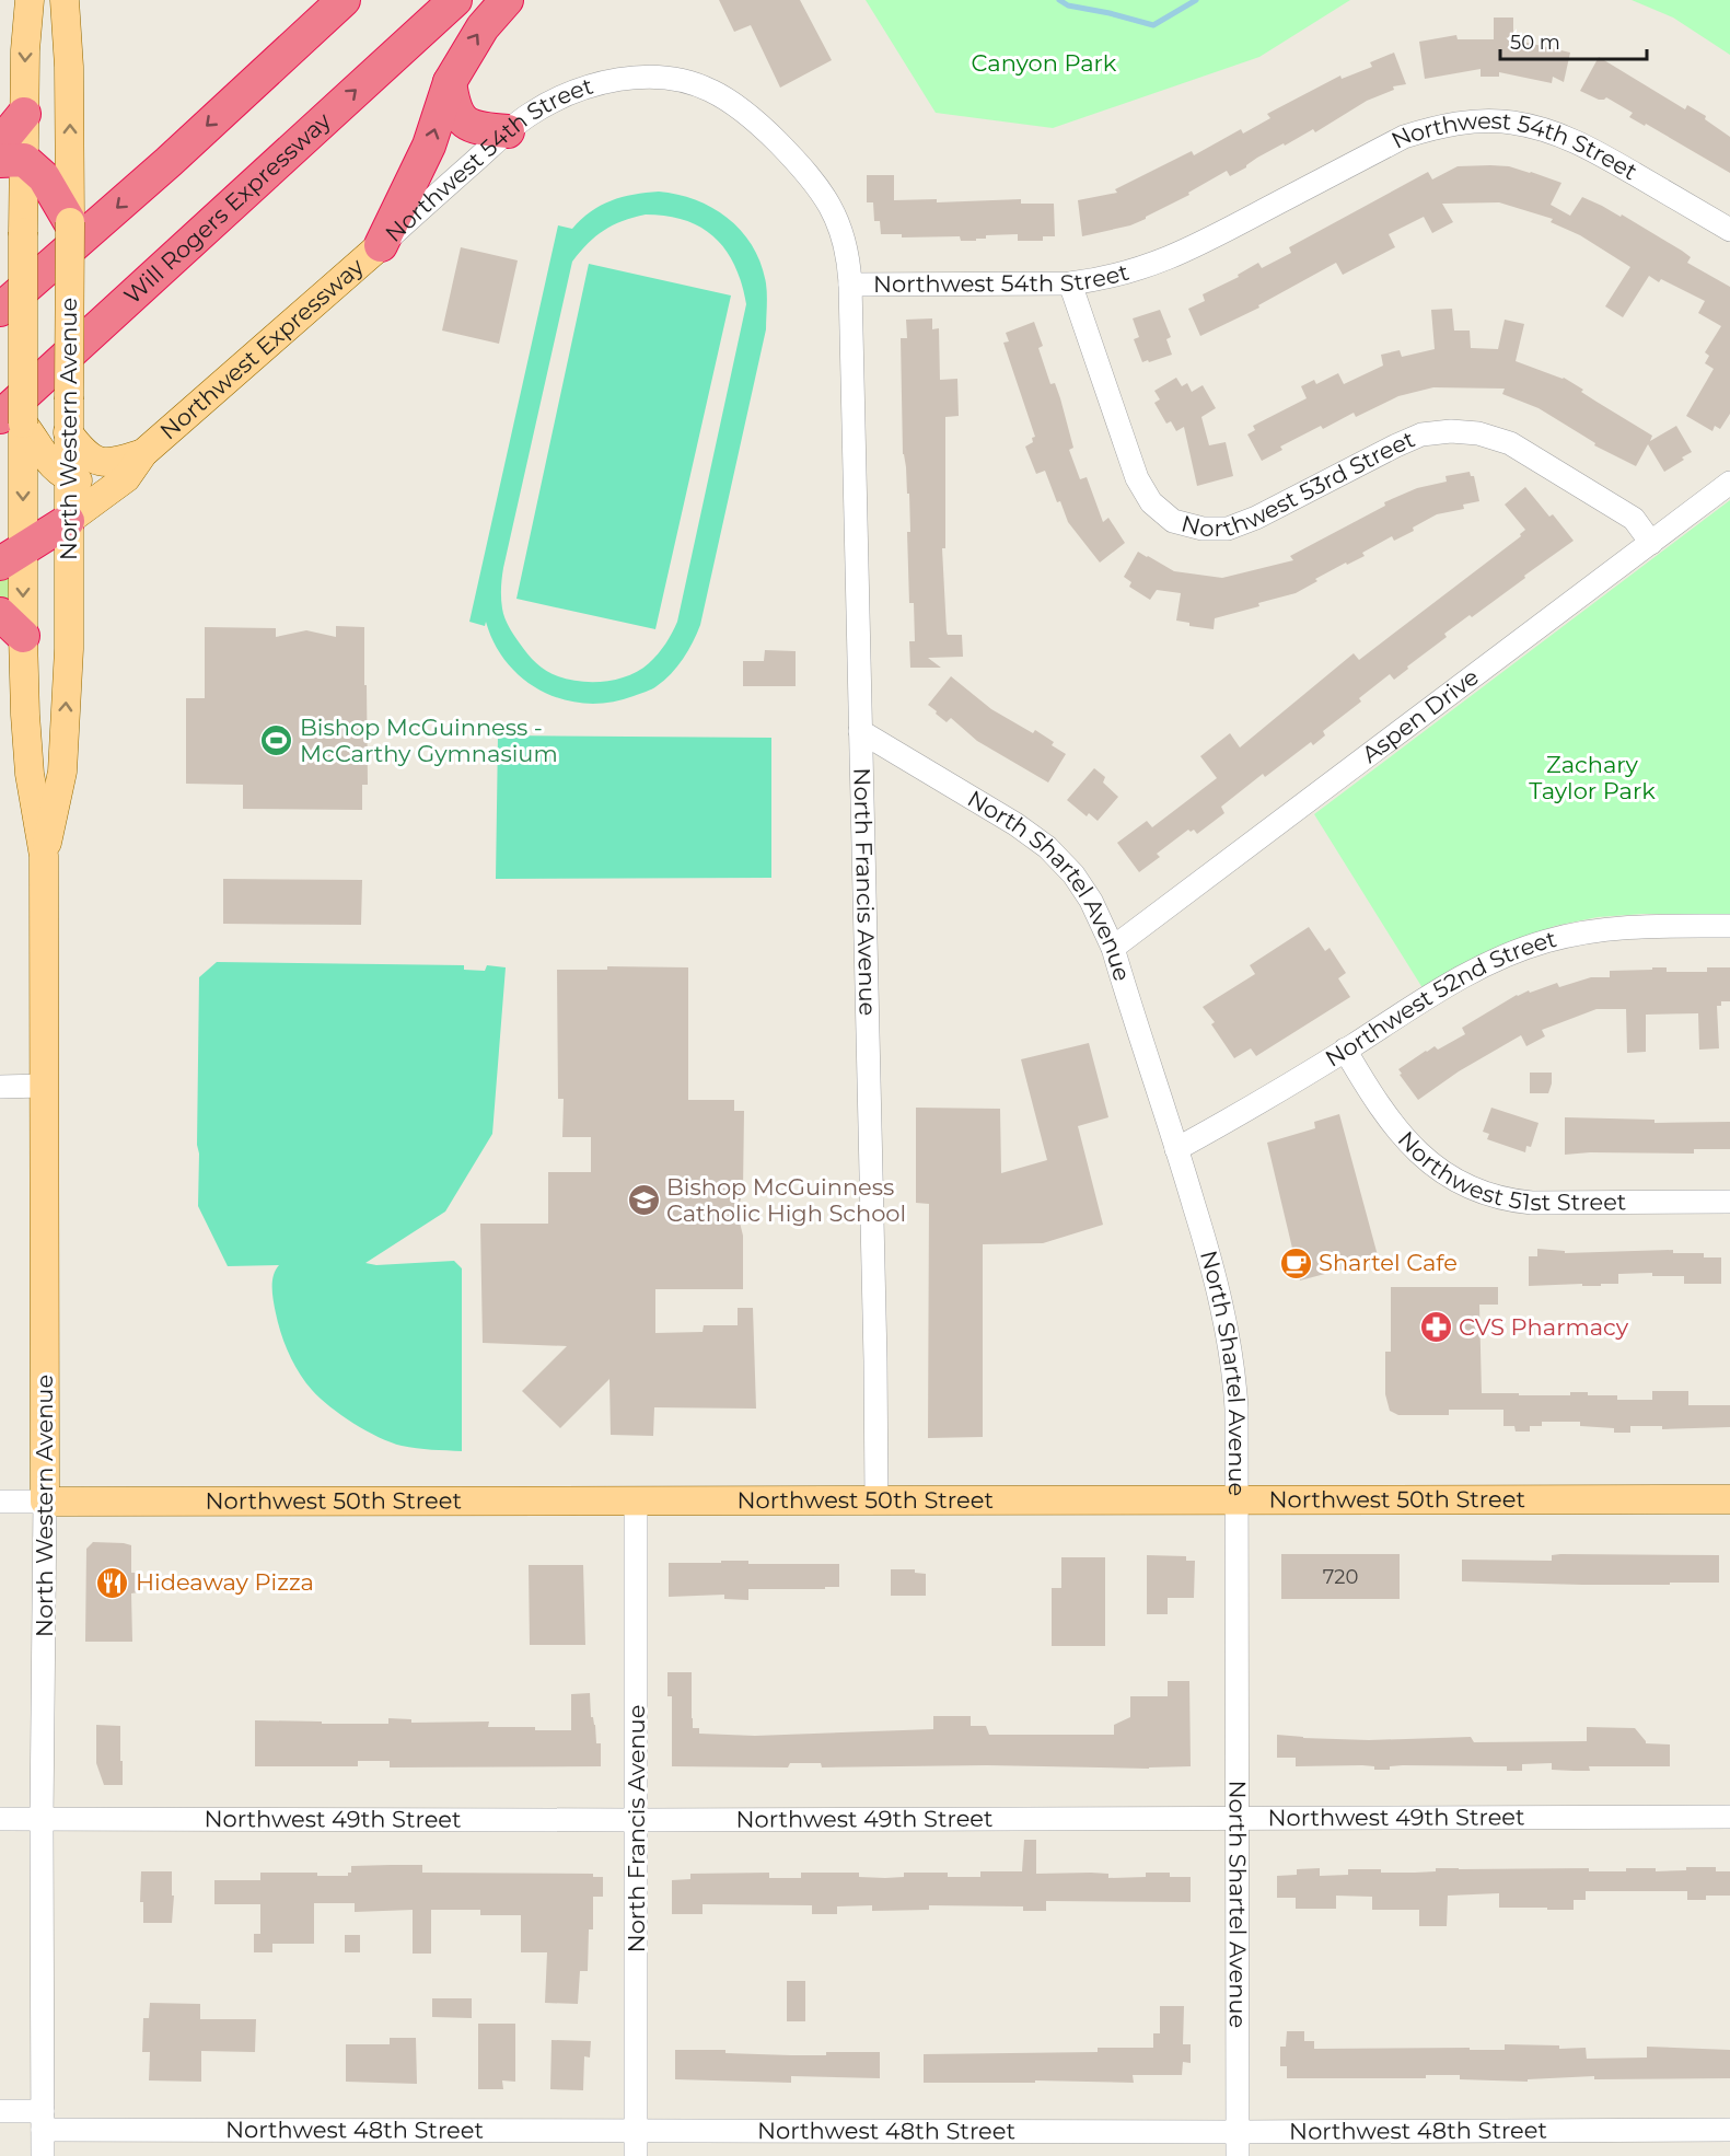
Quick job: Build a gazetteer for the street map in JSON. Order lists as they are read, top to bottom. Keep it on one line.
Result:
{"streets":{"highway":["Will Rogers Expressway"],"main road":["Northwest Expressway","North Western Avenue","Northwest 50th Street"],"street":["Northwest 54th Street","Northwest 53rd Street","Aspen Drive","North Shartel Avenue","North Francis Avenue","Northwest 52nd Street","Northwest 51st Street","Northwest 49th Street","Northwest 48th Street"]},"crossings":[["Northwest 54th Street","Northwest Expressway"],["Northwest 54th Street","Northwest 53rd Street"],["Northwest 54th Street","North Francis Avenue"],["Will Rogers Expressway","North Western Avenue"],["Northwest Expressway","North Western Avenue"],["North Western Avenue","Northwest 50th Street"],["North Western Avenue","Northwest 49th Street"],["North Western Avenue","Northwest 48th Street"],["Northwest 53rd Street","Aspen Drive"],["Aspen Drive","North Shartel Avenue"],["North Shartel Avenue","North Francis Avenue"],["North Shartel Avenue","Northwest 52nd Street"],["North Shartel Avenue","Northwest 50th Street"],["North Shartel Avenue","Northwest 49th Street"],["North Shartel Avenue","Northwest 48th Street"],["North Francis Avenue","Northwest 50th Street"],["North Francis Avenue","Northwest 49th Street"],["North Francis Avenue","Northwest 48th Street"],["Northwest 52nd Street","Northwest 51st Street"]],"parks":["Canyon Park","Zachary Taylor Park"],"places":{"sports":["Bishop McGuinness - McCarthy Gymnasium"],"school or university":["Bishop McGuinness Catholic High School"],"cafe":["Shartel Cafe"],"pharmacy":["CVS Pharmacy"],"restaurant":["Hideaway Pizza"]},"house_numbers":["720"],"scale_bar":"50 m"}
